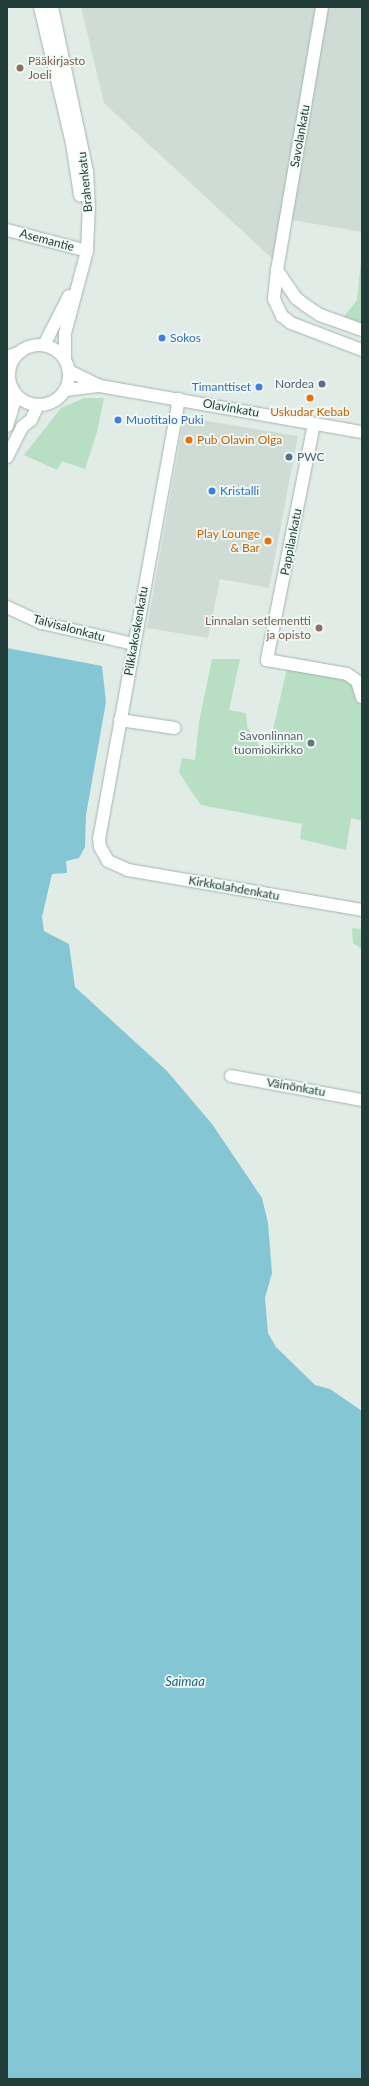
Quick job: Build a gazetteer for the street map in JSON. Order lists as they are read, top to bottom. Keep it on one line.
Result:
{"streets":{"street":["Savolankatu","Brahenkatu","Asemantie","Olavinkatu","Pappilankatu","Talvisalonkatu","Pilkkakoskenkatu","Kirkkolahdenkatu","Väinönkatu"]},"crossings":[["Brahenkatu","Asemantie"],["Brahenkatu","Olavinkatu"],["Olavinkatu","Pappilankatu"],["Olavinkatu","Pilkkakoskenkatu"],["Talvisalonkatu","Pilkkakoskenkatu"],["Pilkkakoskenkatu","Kirkkolahdenkatu"]],"water":["Saimaa"],"places":["Pääkirjasto Joeli","Sokos","Nordea","Timanttiset","Uskudar Kebab","Muotitalo Puki","Pub Olavin Olga","PWC","Kristalli","Play Lounge & Bar","Linnalan setlementti ja opisto","Savonlinnan tuomiokirkko"]}
